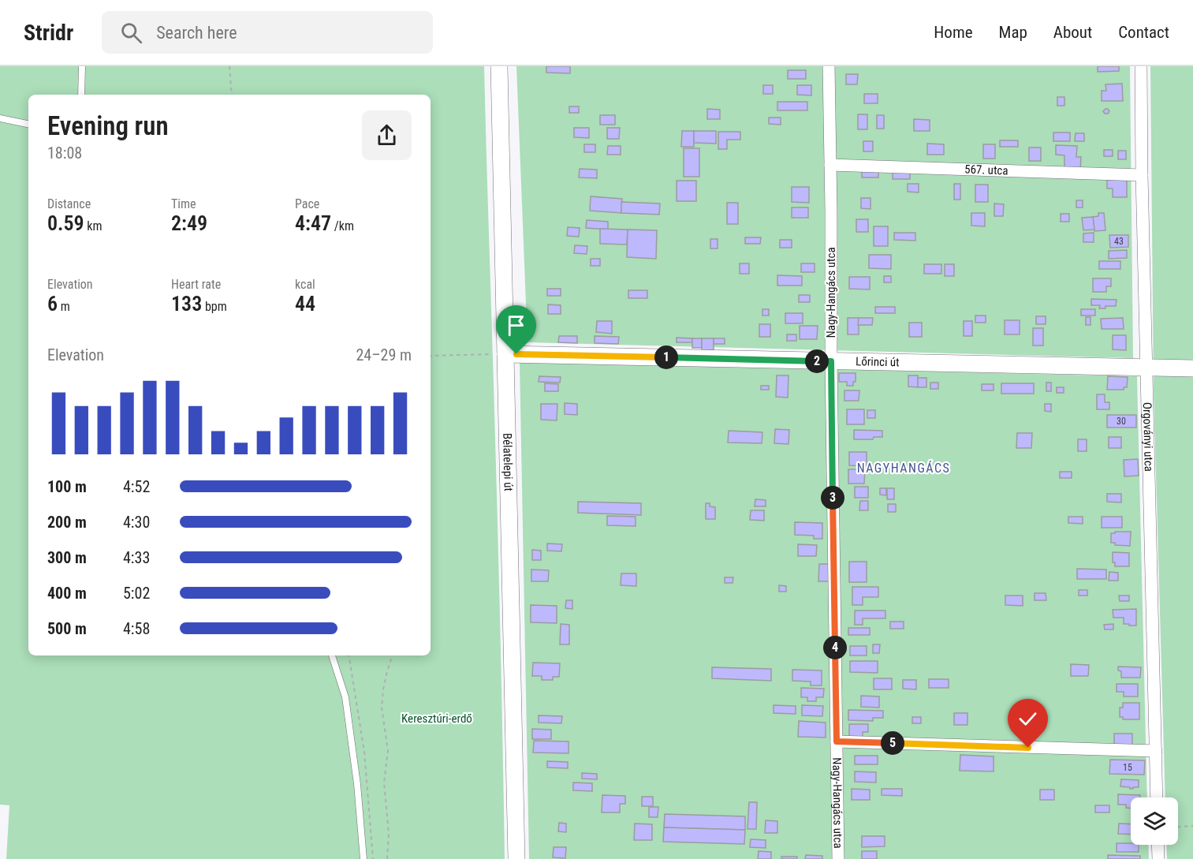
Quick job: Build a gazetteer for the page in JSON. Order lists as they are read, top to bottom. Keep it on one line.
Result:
{"streets":{"main road":["Lőrinci út","Bélatelepi út"],"street":["567. utca","Nagy-Hangács utca","Orgoványi utca"]},"crossings":[["567. utca","Nagy-Hangács utca"],["567. utca","Orgoványi utca"],["Nagy-Hangács utca","Lőrinci út"],["Lőrinci út","Orgoványi utca"],["Lőrinci út","Bélatelepi út"]],"districts":["NAGYHANGÁCS"],"parks":["Keresztúri-erdő"],"house_numbers":["43","30","15"],"page":{"header":"Stridr","search":"Search here","nav":["Home","Map","About","Contact"],"heading":["Evening run","18:08"],"stats":[["Distance","0.59 km"],["Time","2:49"],["Pace","4:47 /km"],["Elevation","6 m"],["Heart rate","133 bpm"],["kcal","44"]],"chart":["Elevation","24–29 m"],"pins":["1","2","3","4","5"],"list":[{"name":"100 m","note":"4:52"},{"name":"200 m","note":"4:30"},{"name":"300 m","note":"4:33"},{"name":"400 m","note":"5:02"},{"name":"500 m","note":"4:58"}]}}
